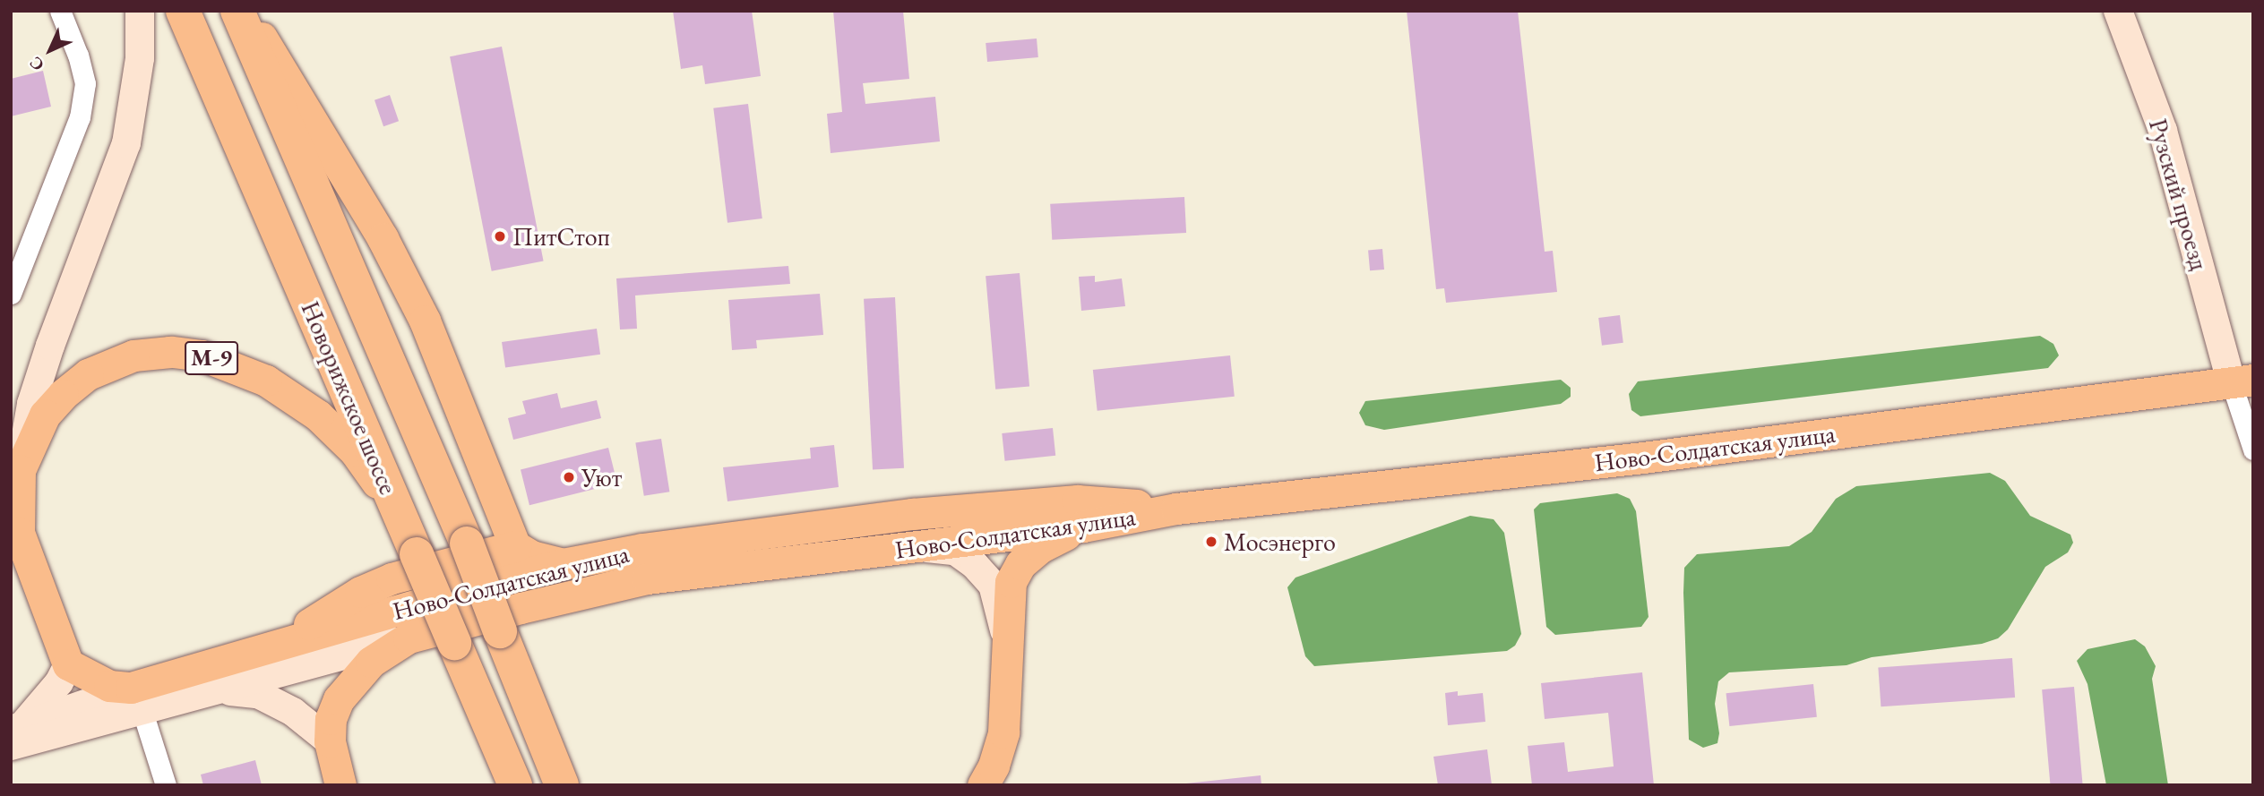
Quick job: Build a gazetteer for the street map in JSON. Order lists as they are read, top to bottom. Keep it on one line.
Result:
{"streets":{"highway":["М-9","Новорижское шоссе"],"main road":["Рузский проезд","Ново-Солдатская улица"]},"crossings":[["Рузский проезд","Ново-Солдатская улица"],["М-9","Новорижское шоссе"]],"places":["ПитСтоп","Уют","Мосэнерго"],"north":"bottom left"}
